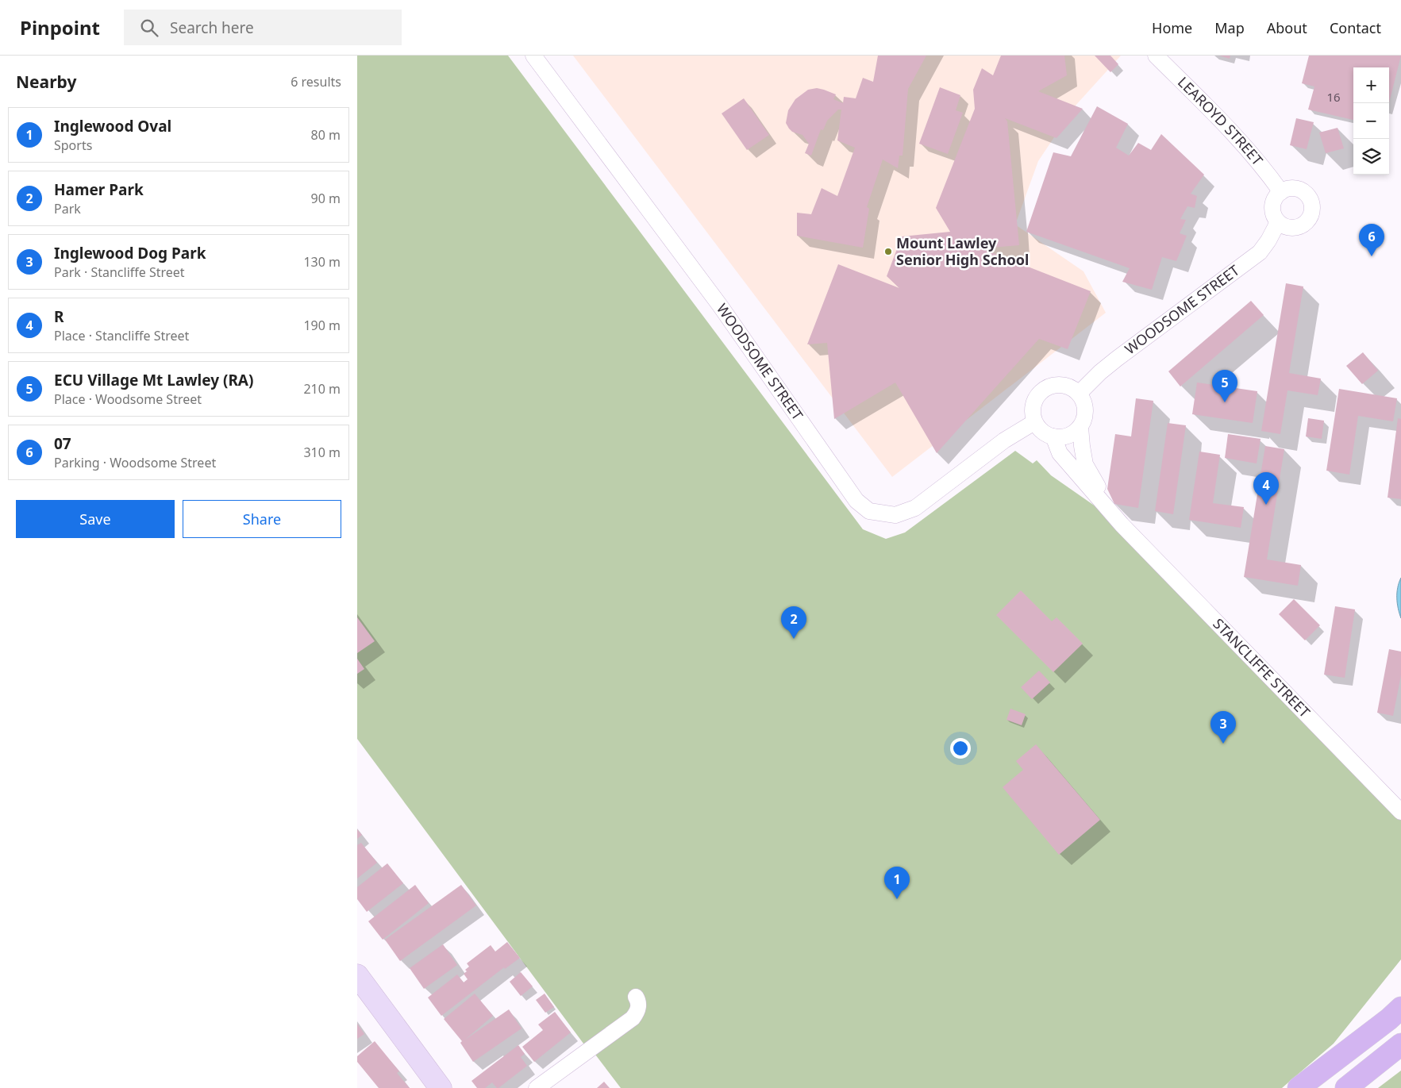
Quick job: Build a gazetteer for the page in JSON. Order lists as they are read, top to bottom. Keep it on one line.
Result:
{"streets":{"street":["LEAROYD STREET","WOODSOME STREET","STANCLIFFE STREET"]},"crossings":[["LEAROYD STREET","WOODSOME STREET"],["WOODSOME STREET","STANCLIFFE STREET"]],"places":["Mount Lawley Senior High School"],"house_numbers":["16"],"page":{"header":"Pinpoint","search":"Search here","nav":["Home","Map","About","Contact"],"heading":["Nearby","6 results"],"map_buttons":["+","−"],"list":[{"mark":"1","name":"Inglewood Oval","note":"Sports","value":"80 m"},{"mark":"2","name":"Hamer Park","note":"Park","value":"90 m"},{"mark":"3","name":"Inglewood Dog Park","note":"Park · Stancliffe Street","value":"130 m"},{"mark":"4","name":"R","note":"Place · Stancliffe Street","value":"190 m"},{"mark":"5","name":"ECU Village Mt Lawley (RA)","note":"Place · Woodsome Street","value":"210 m"},{"mark":"6","name":"07","note":"Parking · Woodsome Street","value":"310 m"}],"pins":["6","5","4","2","3","1"],"buttons":["Save","Share"]}}
